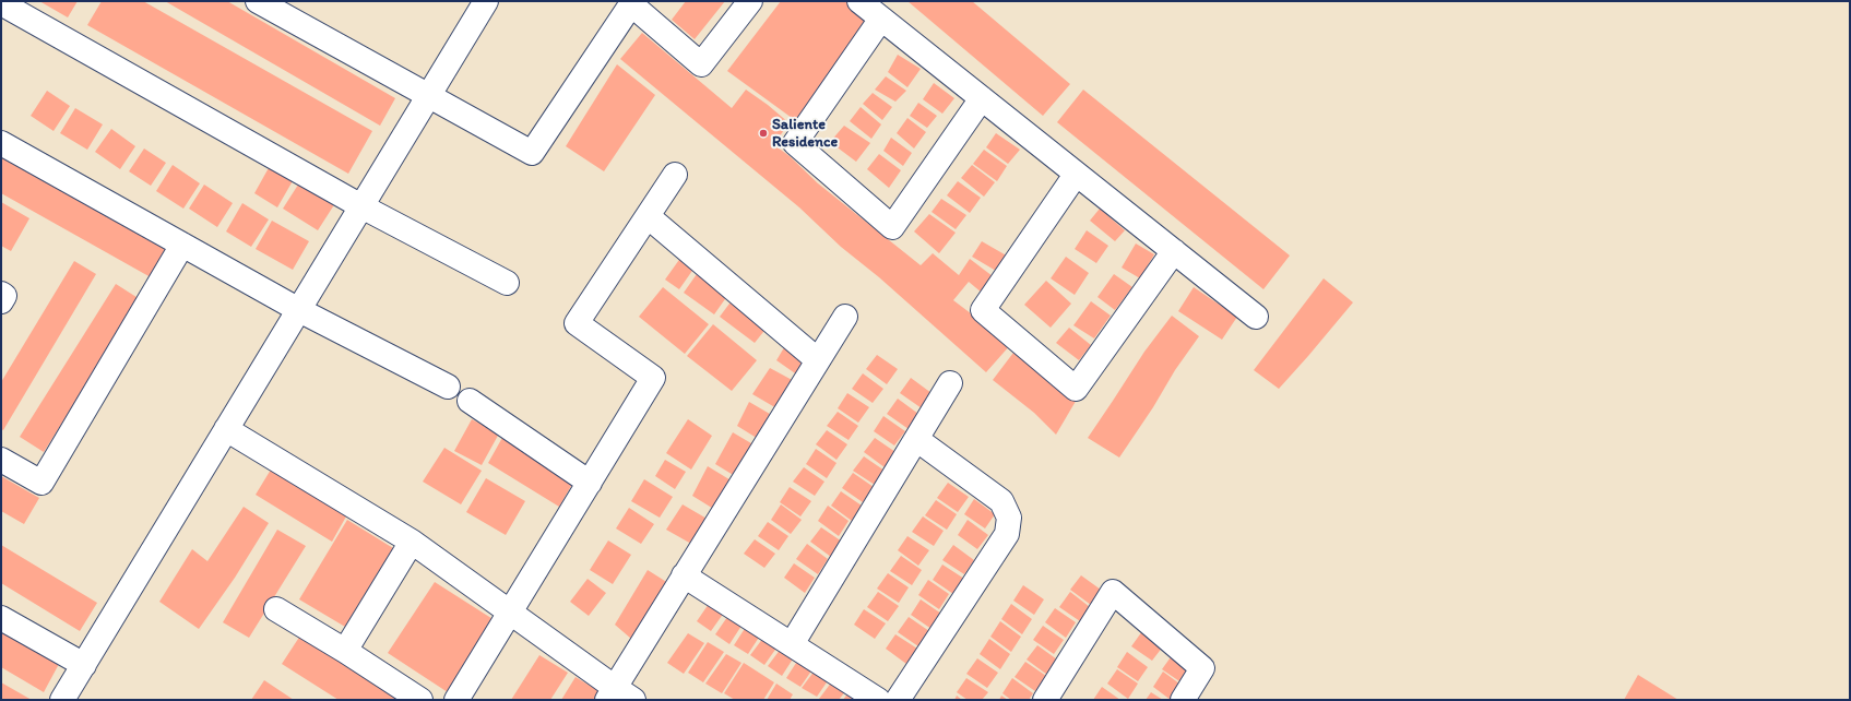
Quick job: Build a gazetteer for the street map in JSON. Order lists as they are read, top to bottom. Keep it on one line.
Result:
{"places":["Saliente Residence"]}
